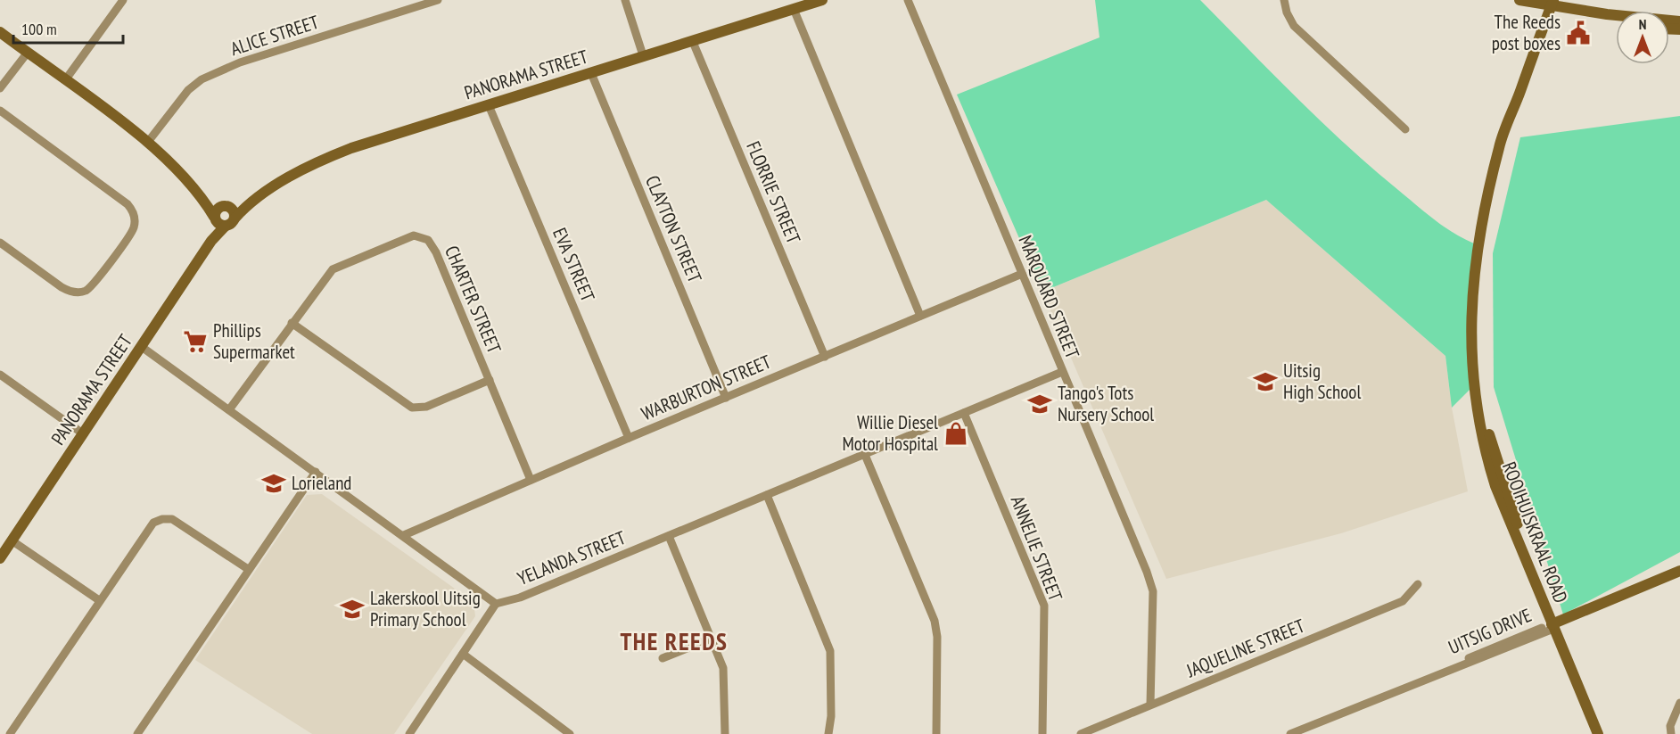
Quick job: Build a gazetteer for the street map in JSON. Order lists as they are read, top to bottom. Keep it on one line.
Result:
{"streets":{"street":["ALICE STREET","PANORAMA STREET","FLORRIE STREET","CLAYTON STREET","EVA STREET","MARQUARD STREET","CHARTER STREET","WARBURTON STREET","ROOIHUISKRAAL ROAD","ANNELIE STREET","YELANDA STREET","UITSIG DRIVE","JAQUELINE STREET"]},"crossings":[["PANORAMA STREET","FLORRIE STREET"],["PANORAMA STREET","CLAYTON STREET"],["PANORAMA STREET","EVA STREET"],["FLORRIE STREET","WARBURTON STREET"],["CLAYTON STREET","WARBURTON STREET"],["EVA STREET","WARBURTON STREET"],["MARQUARD STREET","WARBURTON STREET"],["MARQUARD STREET","YELANDA STREET"],["MARQUARD STREET","JAQUELINE STREET"],["CHARTER STREET","WARBURTON STREET"],["ROOIHUISKRAAL ROAD","UITSIG DRIVE"],["ANNELIE STREET","YELANDA STREET"]],"districts":["THE REEDS"],"places":{"public building":["The Reeds post boxes"],"supermarket":["Phillips Supermarket"],"school or university":["Uitsig High School","Tango's Tots Nursery School","Lorieland","Lakerskool Uitsig Primary School"],"shop":["Willie Diesel Motor Hospital"]},"scale_bar":"100 m","north":"top"}
